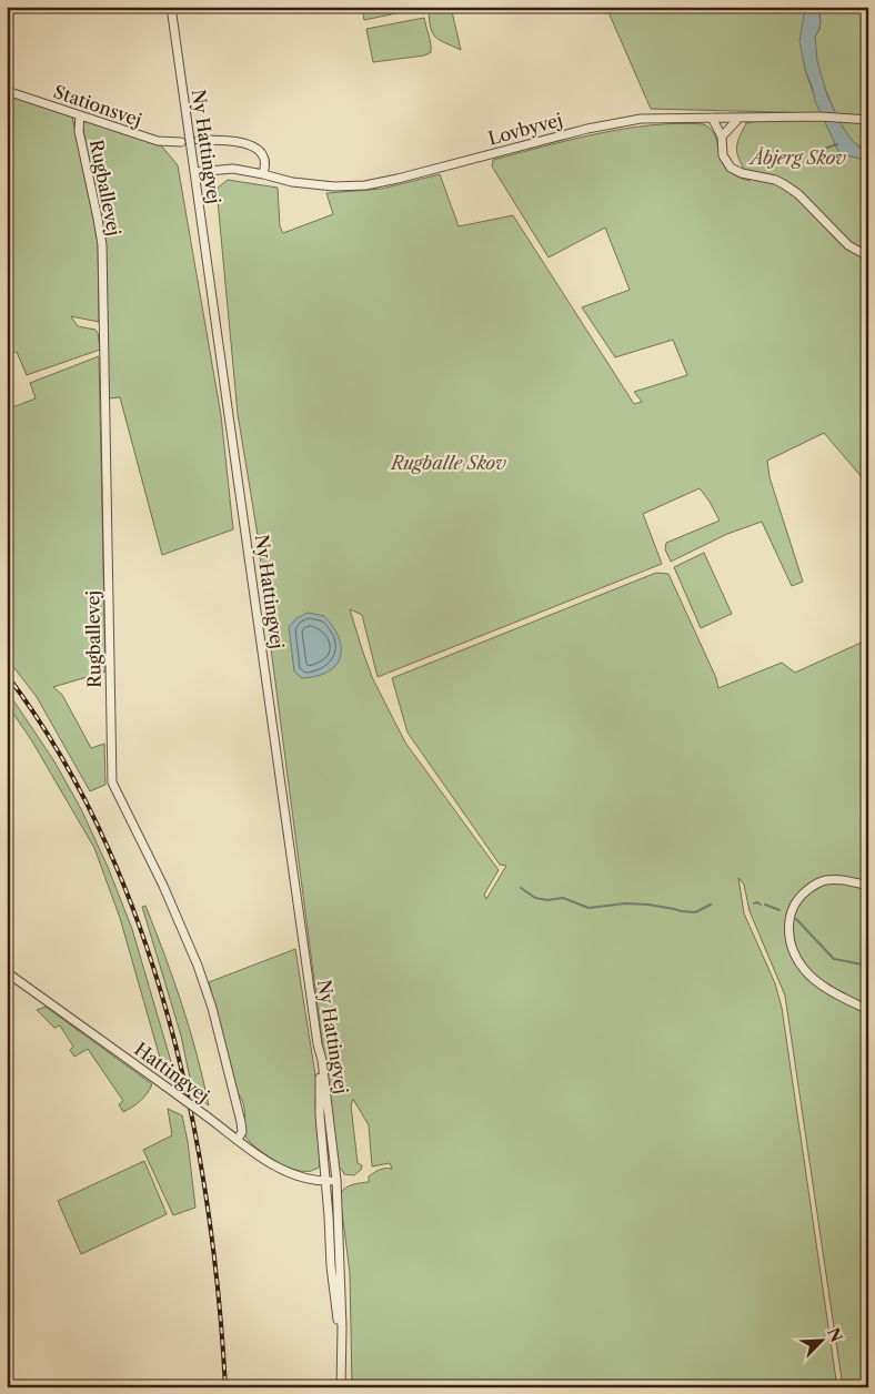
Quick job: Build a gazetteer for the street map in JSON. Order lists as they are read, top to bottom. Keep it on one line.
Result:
{"streets":{"street":["Stationsvej","Lovbyvej","Ny Hattingvej","Rugballevej","Hattingvej"]},"crossings":[["Stationsvej","Rugballevej"],["Lovbyvej","Ny Hattingvej"],["Ny Hattingvej","Hattingvej"],["Rugballevej","Hattingvej"]],"parks":["Åbjerg Skov","Rugballe Skov"],"north":"top right"}
